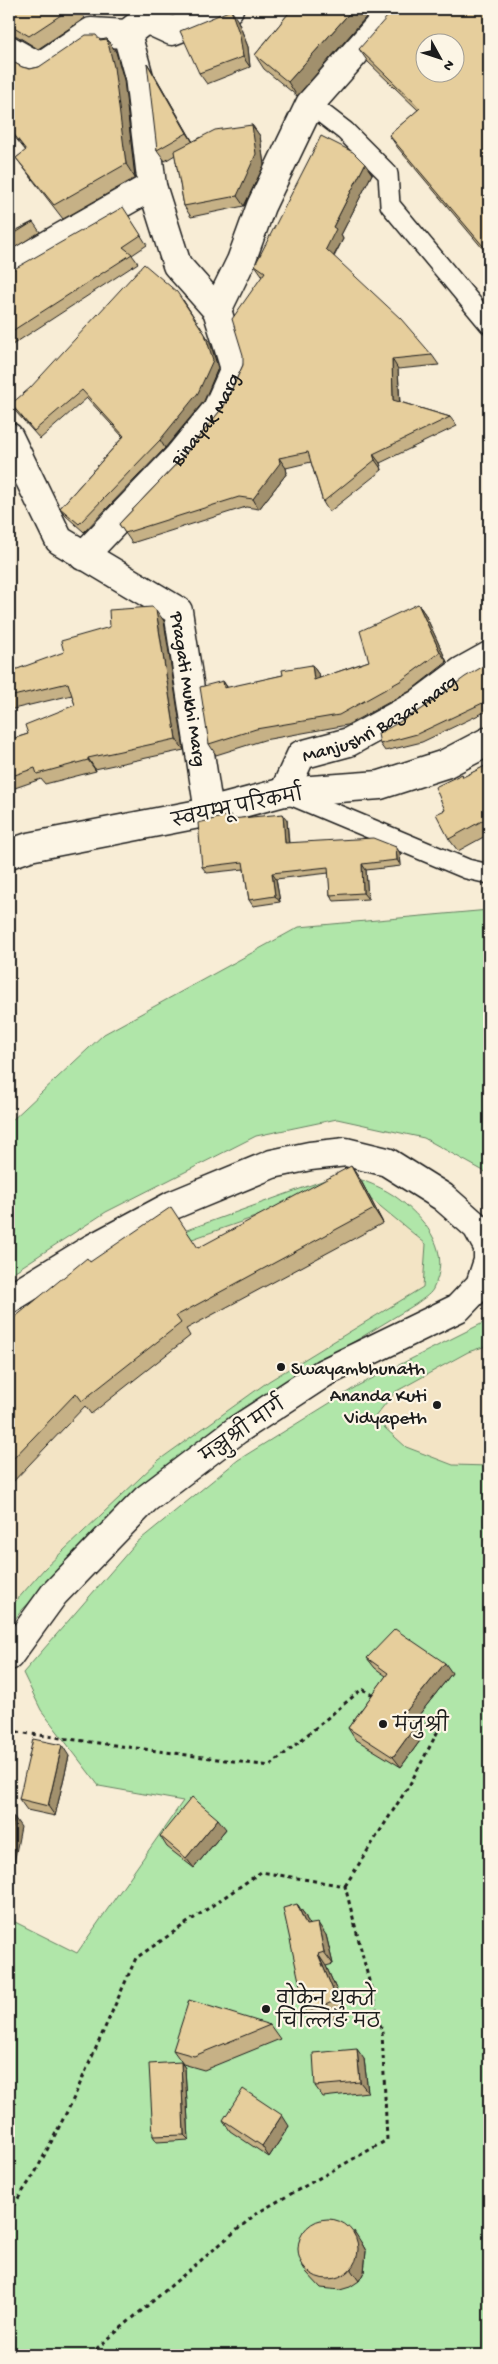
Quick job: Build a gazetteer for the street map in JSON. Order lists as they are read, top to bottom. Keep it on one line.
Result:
{"streets":{"street":["Binayak Marg","Pragati Mukhi Marg","Manjushri Bazar marg","स्वयम्भू परिकर्मा","मञ्जुश्री मार्ग"]},"crossings":[["Binayak Marg","Pragati Mukhi Marg"],["Pragati Mukhi Marg","स्वयम्भू परिकर्मा"],["Manjushri Bazar marg","स्वयम्भू परिकर्मा"]],"places":["Swayambhunath","Ananda Kuti Vidyapeth","मंजुश्री","वोकेन थुक्जे चिल्लिङ मठ"],"north":"bottom right"}
